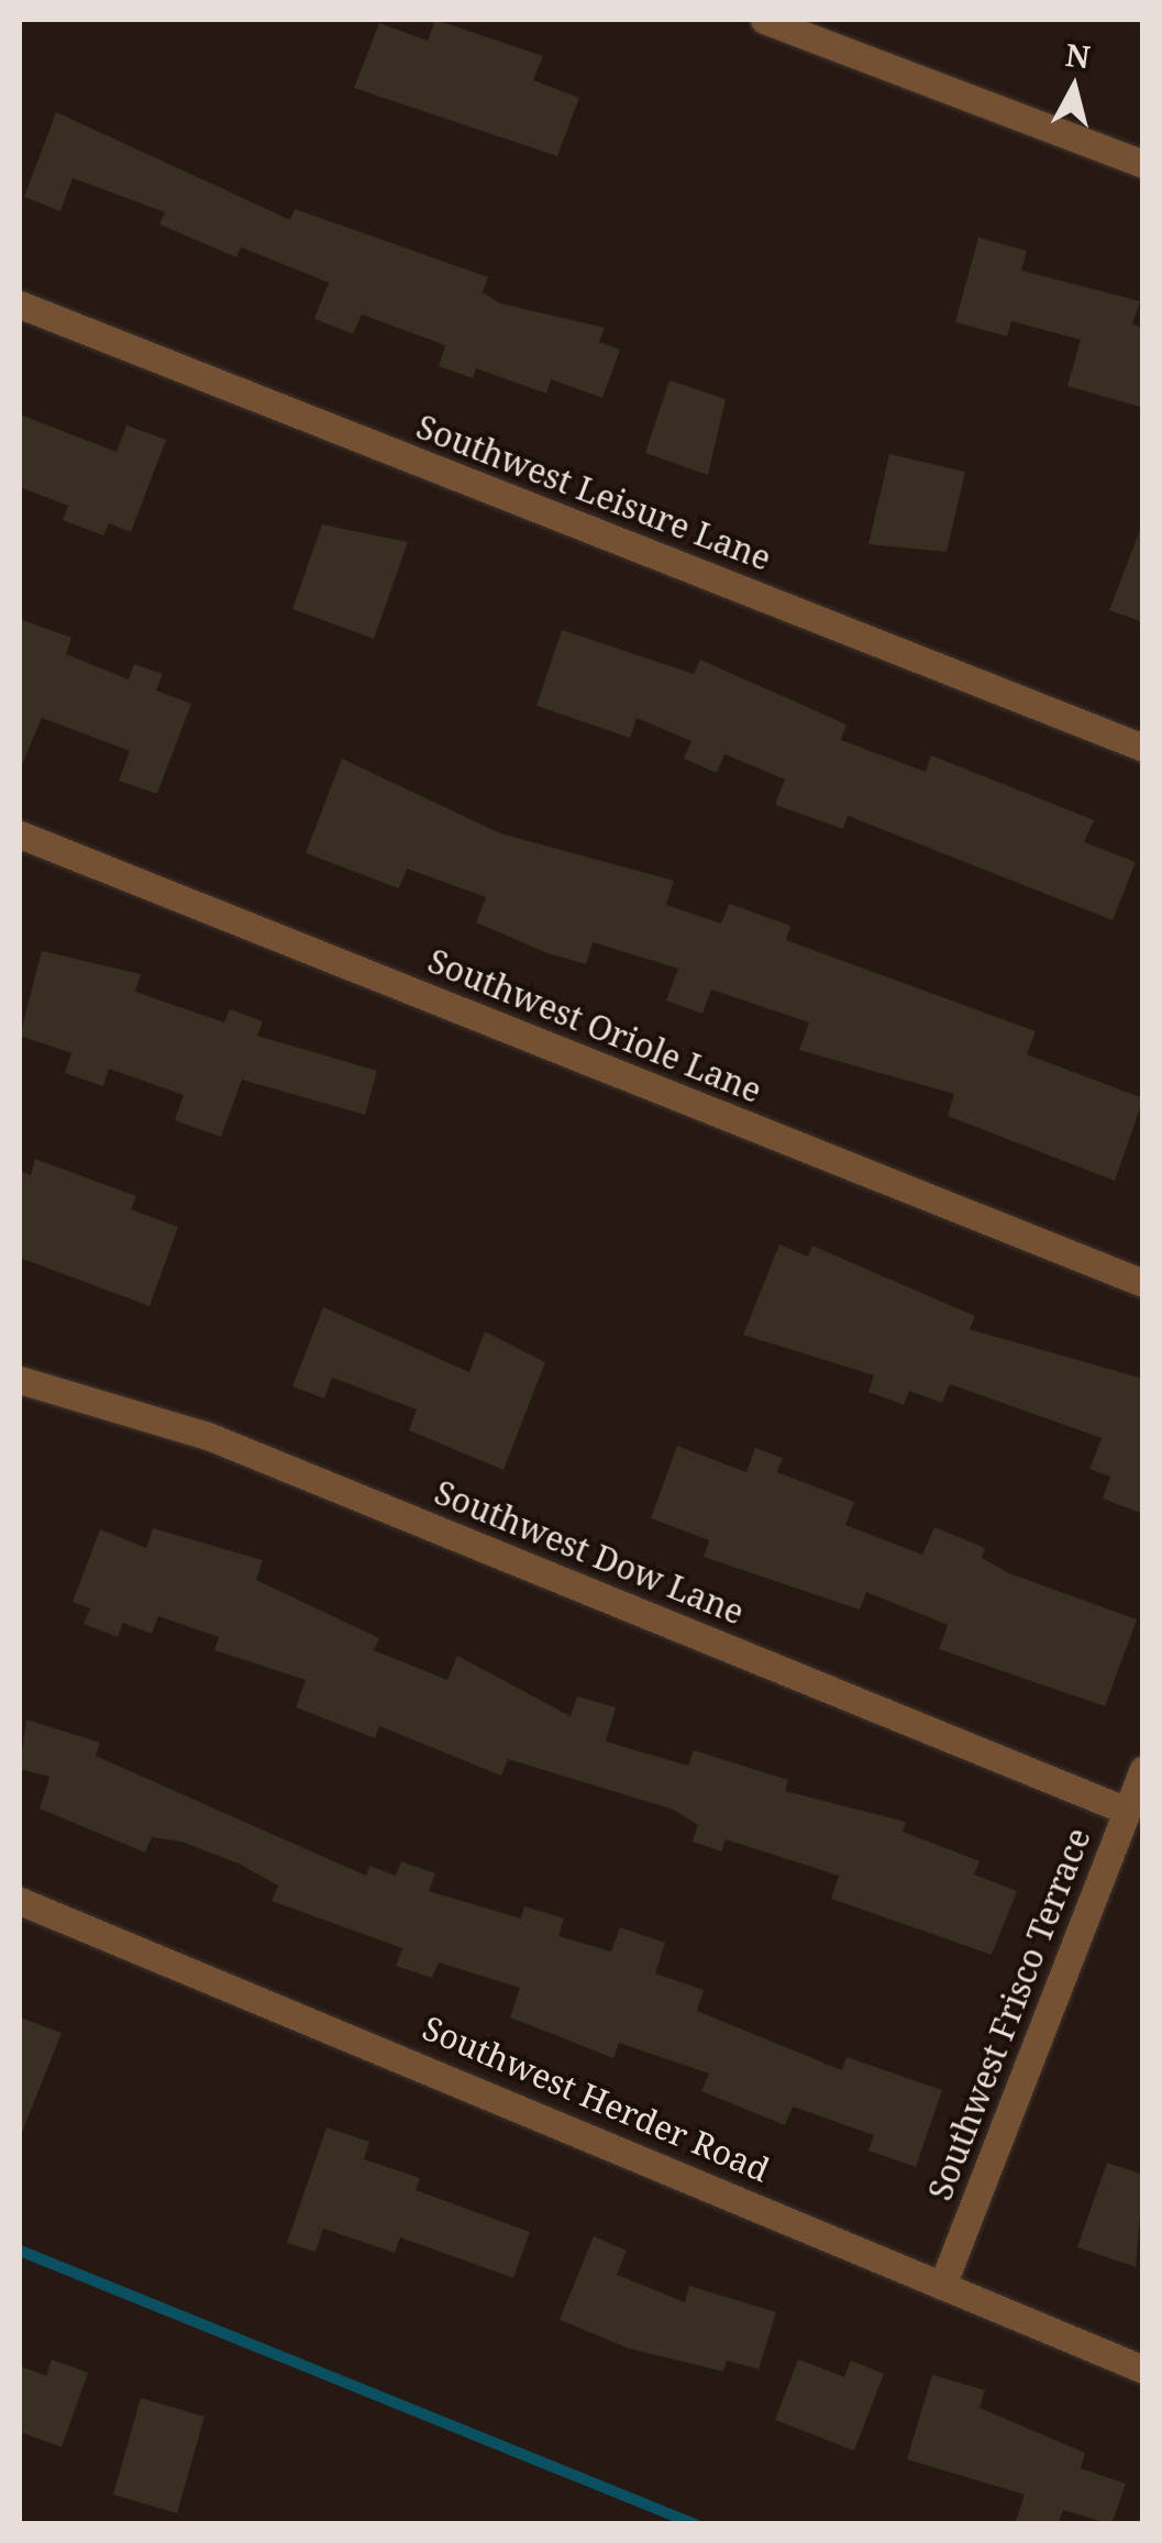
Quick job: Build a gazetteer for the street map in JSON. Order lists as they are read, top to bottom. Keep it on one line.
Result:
{"streets":{"street":["Southwest Leisure Lane","Southwest Oriole Lane","Southwest Dow Lane","Southwest Frisco Terrace","Southwest Herder Road"]},"crossings":[["Southwest Dow Lane","Southwest Frisco Terrace"],["Southwest Frisco Terrace","Southwest Herder Road"]],"north":"top"}
